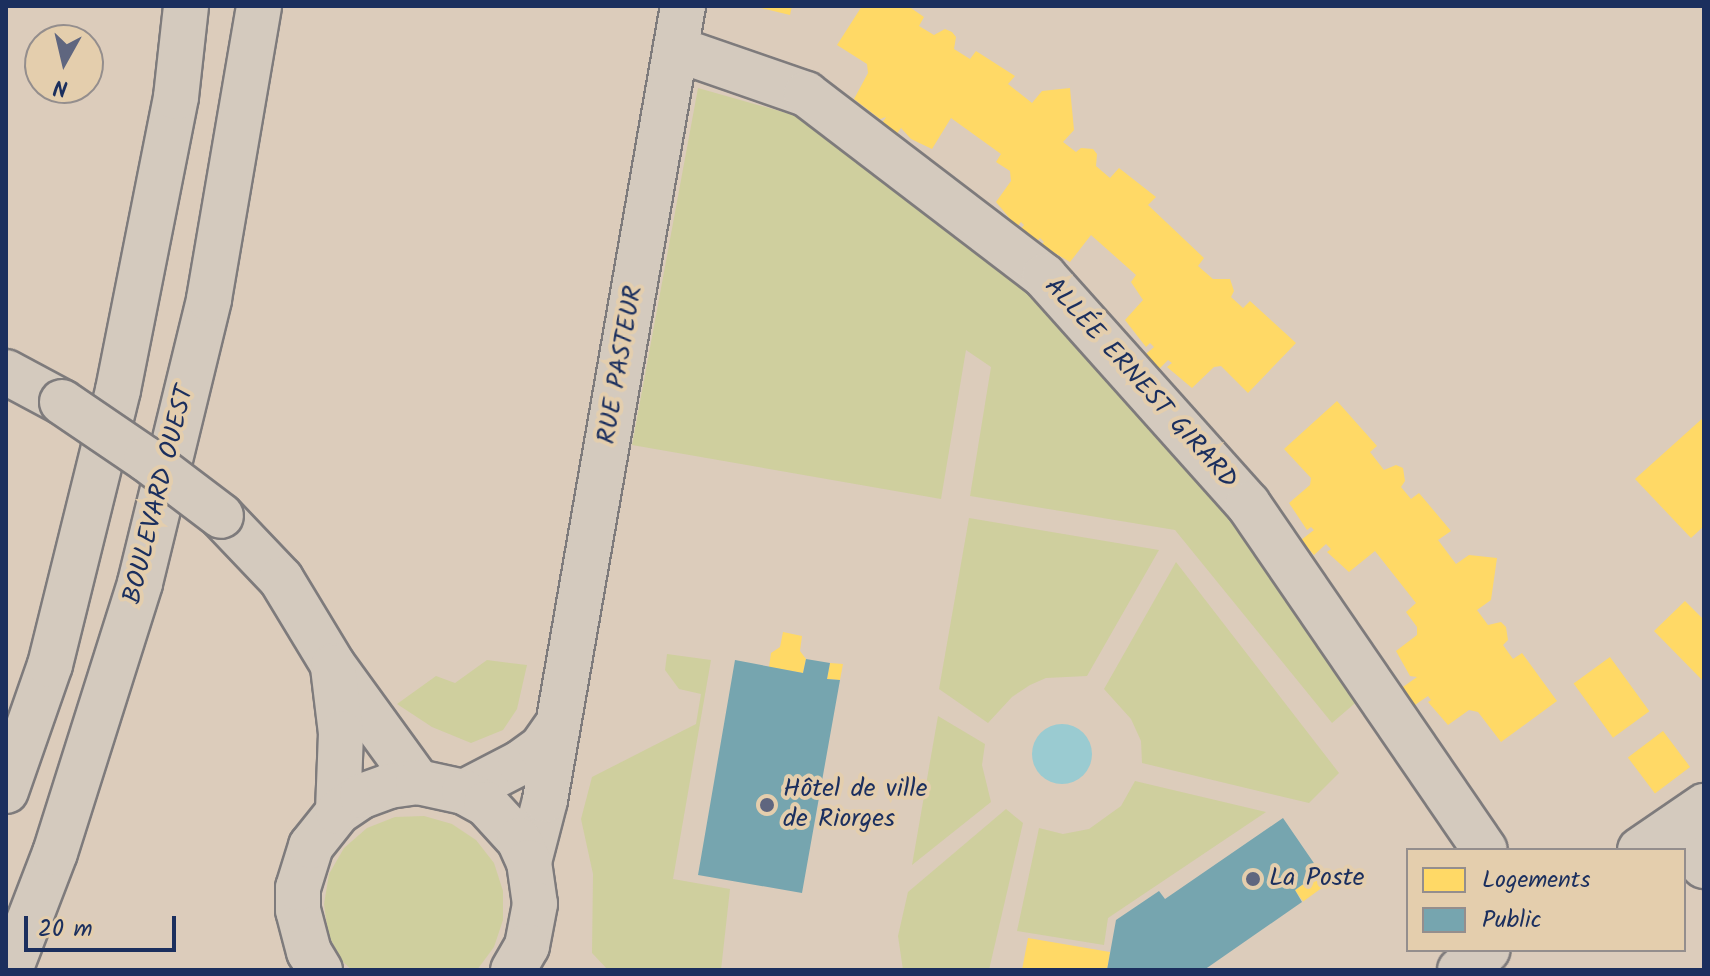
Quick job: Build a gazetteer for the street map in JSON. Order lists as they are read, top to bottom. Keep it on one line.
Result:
{"streets":{"street":["RUE PASTEUR","ALLÉE ERNEST GIRARD","BOULEVARD OUEST"]},"crossings":[["RUE PASTEUR","ALLÉE ERNEST GIRARD"]],"places":["Hôtel de ville de Riorges","La Poste"],"legend":["Logements","Public"],"scale_bar":"20 m","north":"bottom"}
